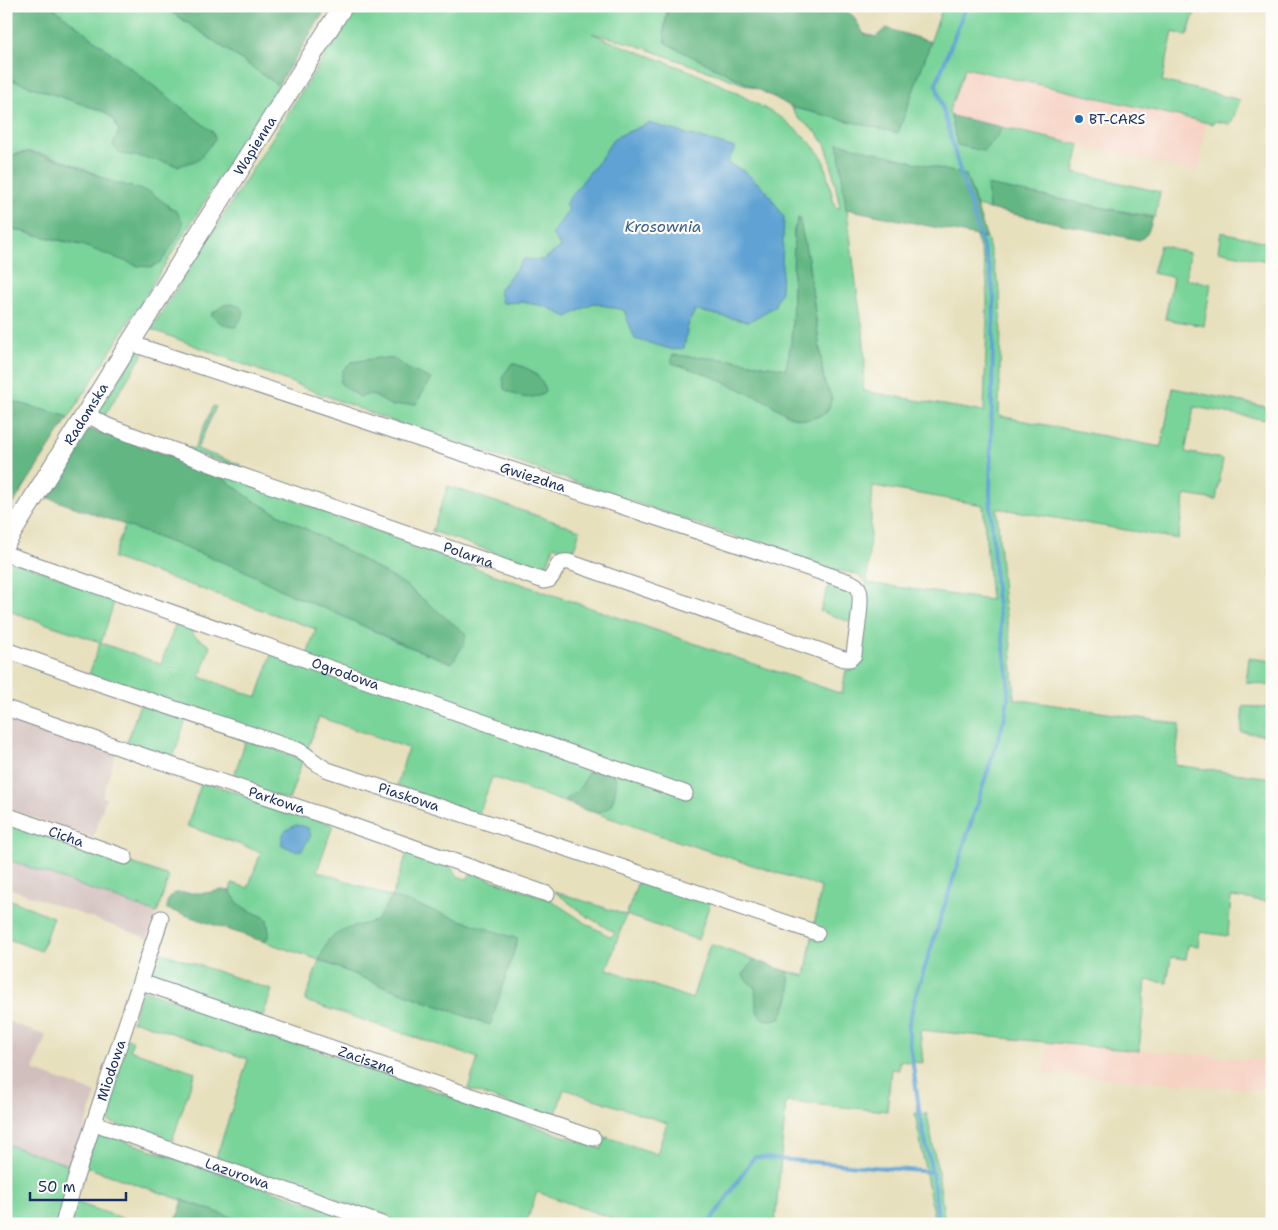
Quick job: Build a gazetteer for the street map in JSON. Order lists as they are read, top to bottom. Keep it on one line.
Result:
{"streets":{"street":["Wapienna","Radomska","Gwiezdna","Polarna","Ogrodowa","Piaskowa","Parkowa","Cicha","Zaciszna","Miodowa","Lazurowa"]},"crossings":[["Wapienna","Radomska"],["Radomska","Gwiezdna"],["Radomska","Polarna"],["Gwiezdna","Polarna"],["Zaciszna","Miodowa"],["Miodowa","Lazurowa"]],"water":["Krosownia"],"places":["BT-CARS"],"scale_bar":"50 m"}
